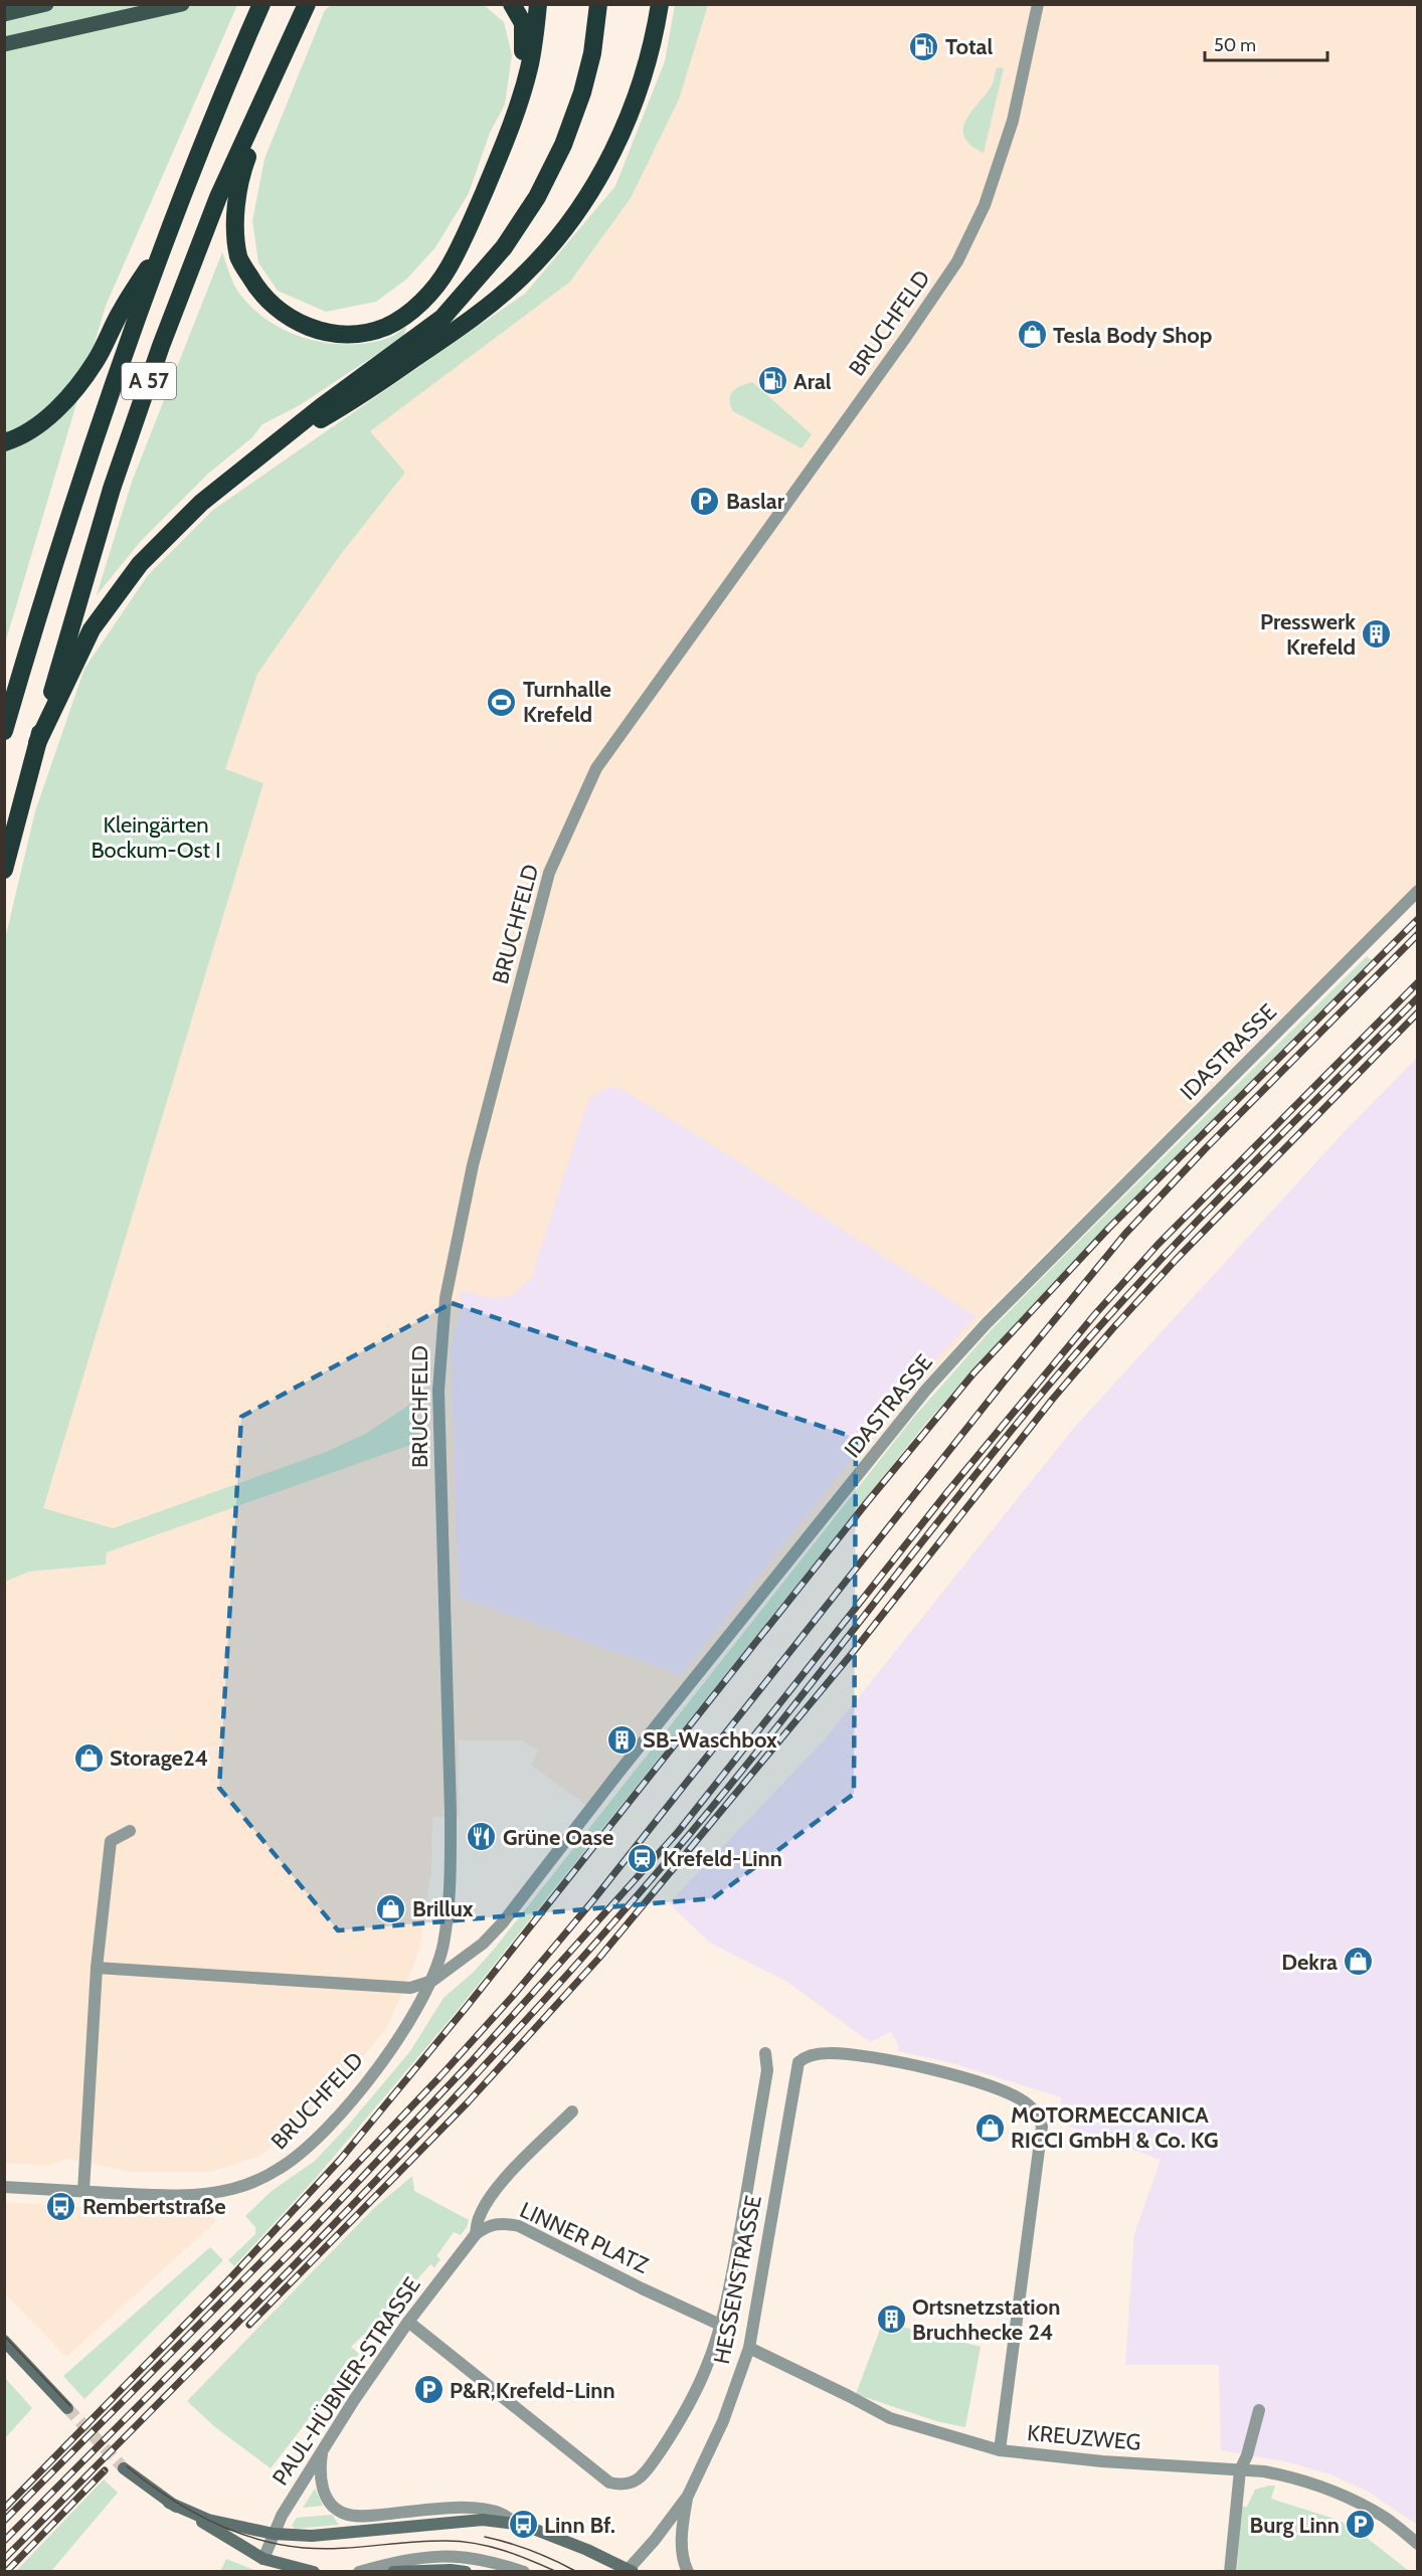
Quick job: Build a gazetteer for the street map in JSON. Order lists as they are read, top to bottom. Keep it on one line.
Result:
{"streets":{"highway":["A 57"],"street":["BRUCHFELD","IDASTRASSE","LINNER PLATZ","HESSENSTRASSE","PAUL-HÜBNER-STRASSE","KREUZWEG"]},"crossings":[["BRUCHFELD","IDASTRASSE"],["LINNER PLATZ","PAUL-HÜBNER-STRASSE"],["HESSENSTRASSE","KREUZWEG"]],"parks":["Kleingärten Bockum-Ost I"],"places":{"fuel station":["Total","Aral"],"shop":["Tesla Body Shop","Storage24","Brillux","Dekra","MOTORMECCANICA RICCI GmbH & Co. KG"],"parking":["Baslar","P&R,Krefeld-Linn","Burg Linn"],"building":["Presswerk Krefeld","SB-Waschbox","Ortsnetzstation Bruchhecke 24"],"sports":["Turnhalle Krefeld"],"restaurant":["Grüne Oase"],"station":["Krefeld-Linn"],"bus stop":["Rembertstraße","Linn Bf."]},"scale_bar":"50 m"}
